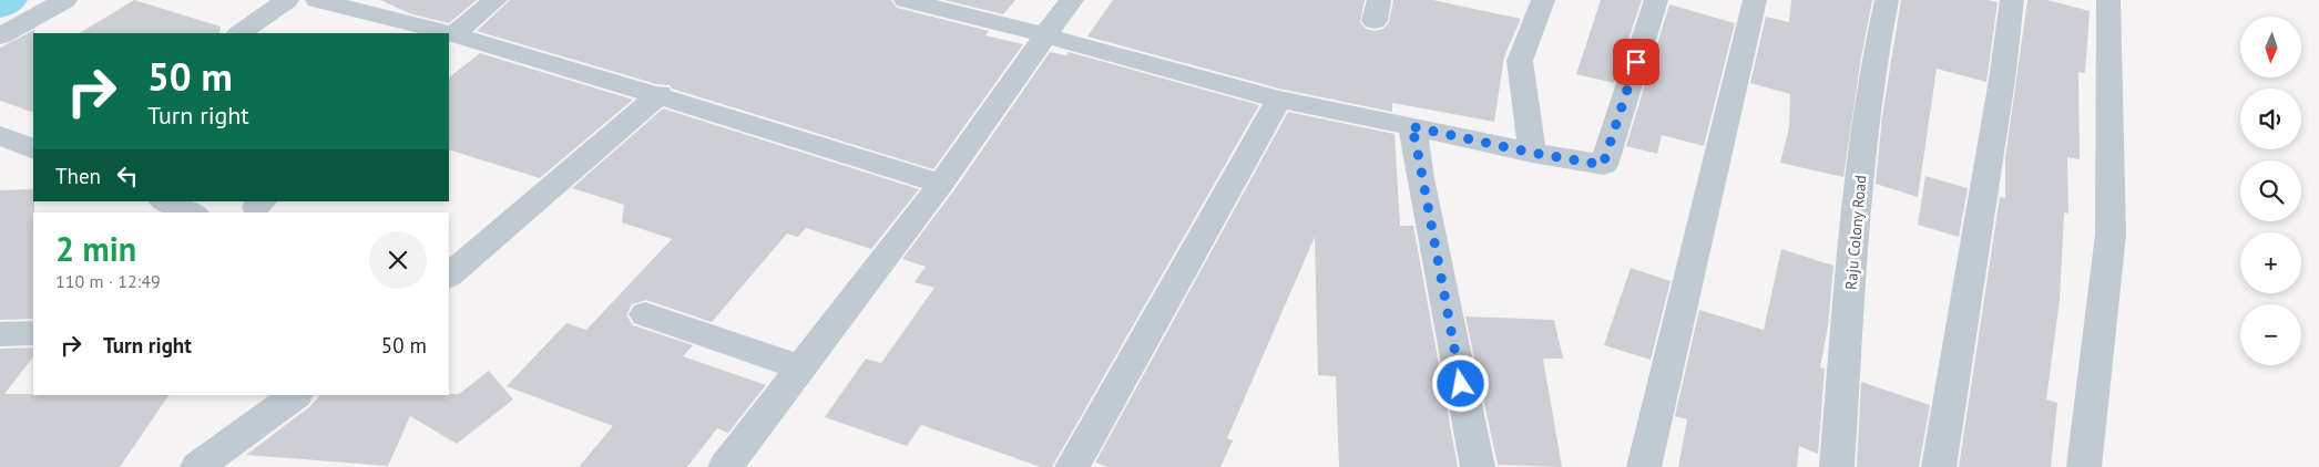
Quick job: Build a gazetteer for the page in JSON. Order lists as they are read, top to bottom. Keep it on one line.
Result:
{"streets":{"street":["Raju Colony Road"]},"north":"bottom","page":{"map_buttons":["+","−"],"turn":["50 m","Turn right"],"then":"Then","heading":["2 min","110 m · 12:49"],"list":[{"name":"Turn right","value":"50 m"}]}}
